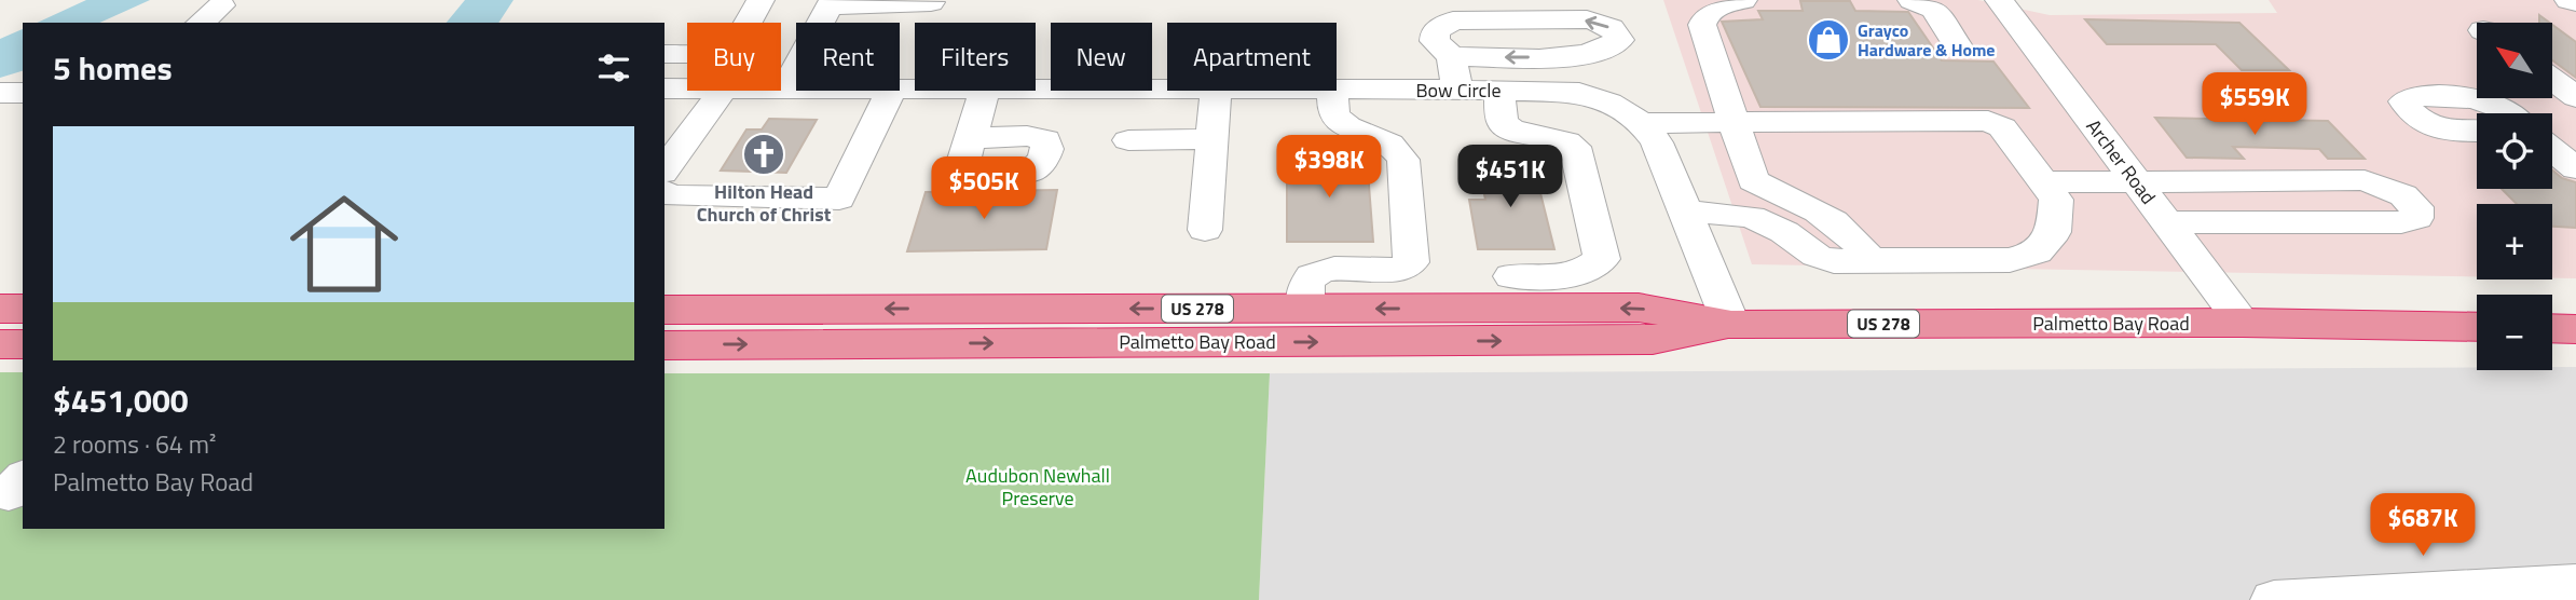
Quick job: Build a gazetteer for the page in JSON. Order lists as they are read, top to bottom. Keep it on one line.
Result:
{"streets":{"highway":["US 278","Palmetto Bay Road"],"street":["Bow Circle","Archer Road"]},"crossings":[["Bow Circle","Palmetto Bay Road"],["Archer Road","Palmetto Bay Road"]],"parks":["Audubon Newhall Preserve"],"places":{"shop":["Grayco Hardware & Home"],"church":["Hilton Head Church of Christ"]},"north":"top left","page":{"map_buttons":["+","−"],"chip":["Buy","Rent","Filters","New","Apartment"],"heading":"5 homes","price":["$559K","$398K","$451K","$505K","$687K"],"list":[{"name":"$451,000","note":"2 rooms · 64 m² · Palmetto Bay Road"}]}}
